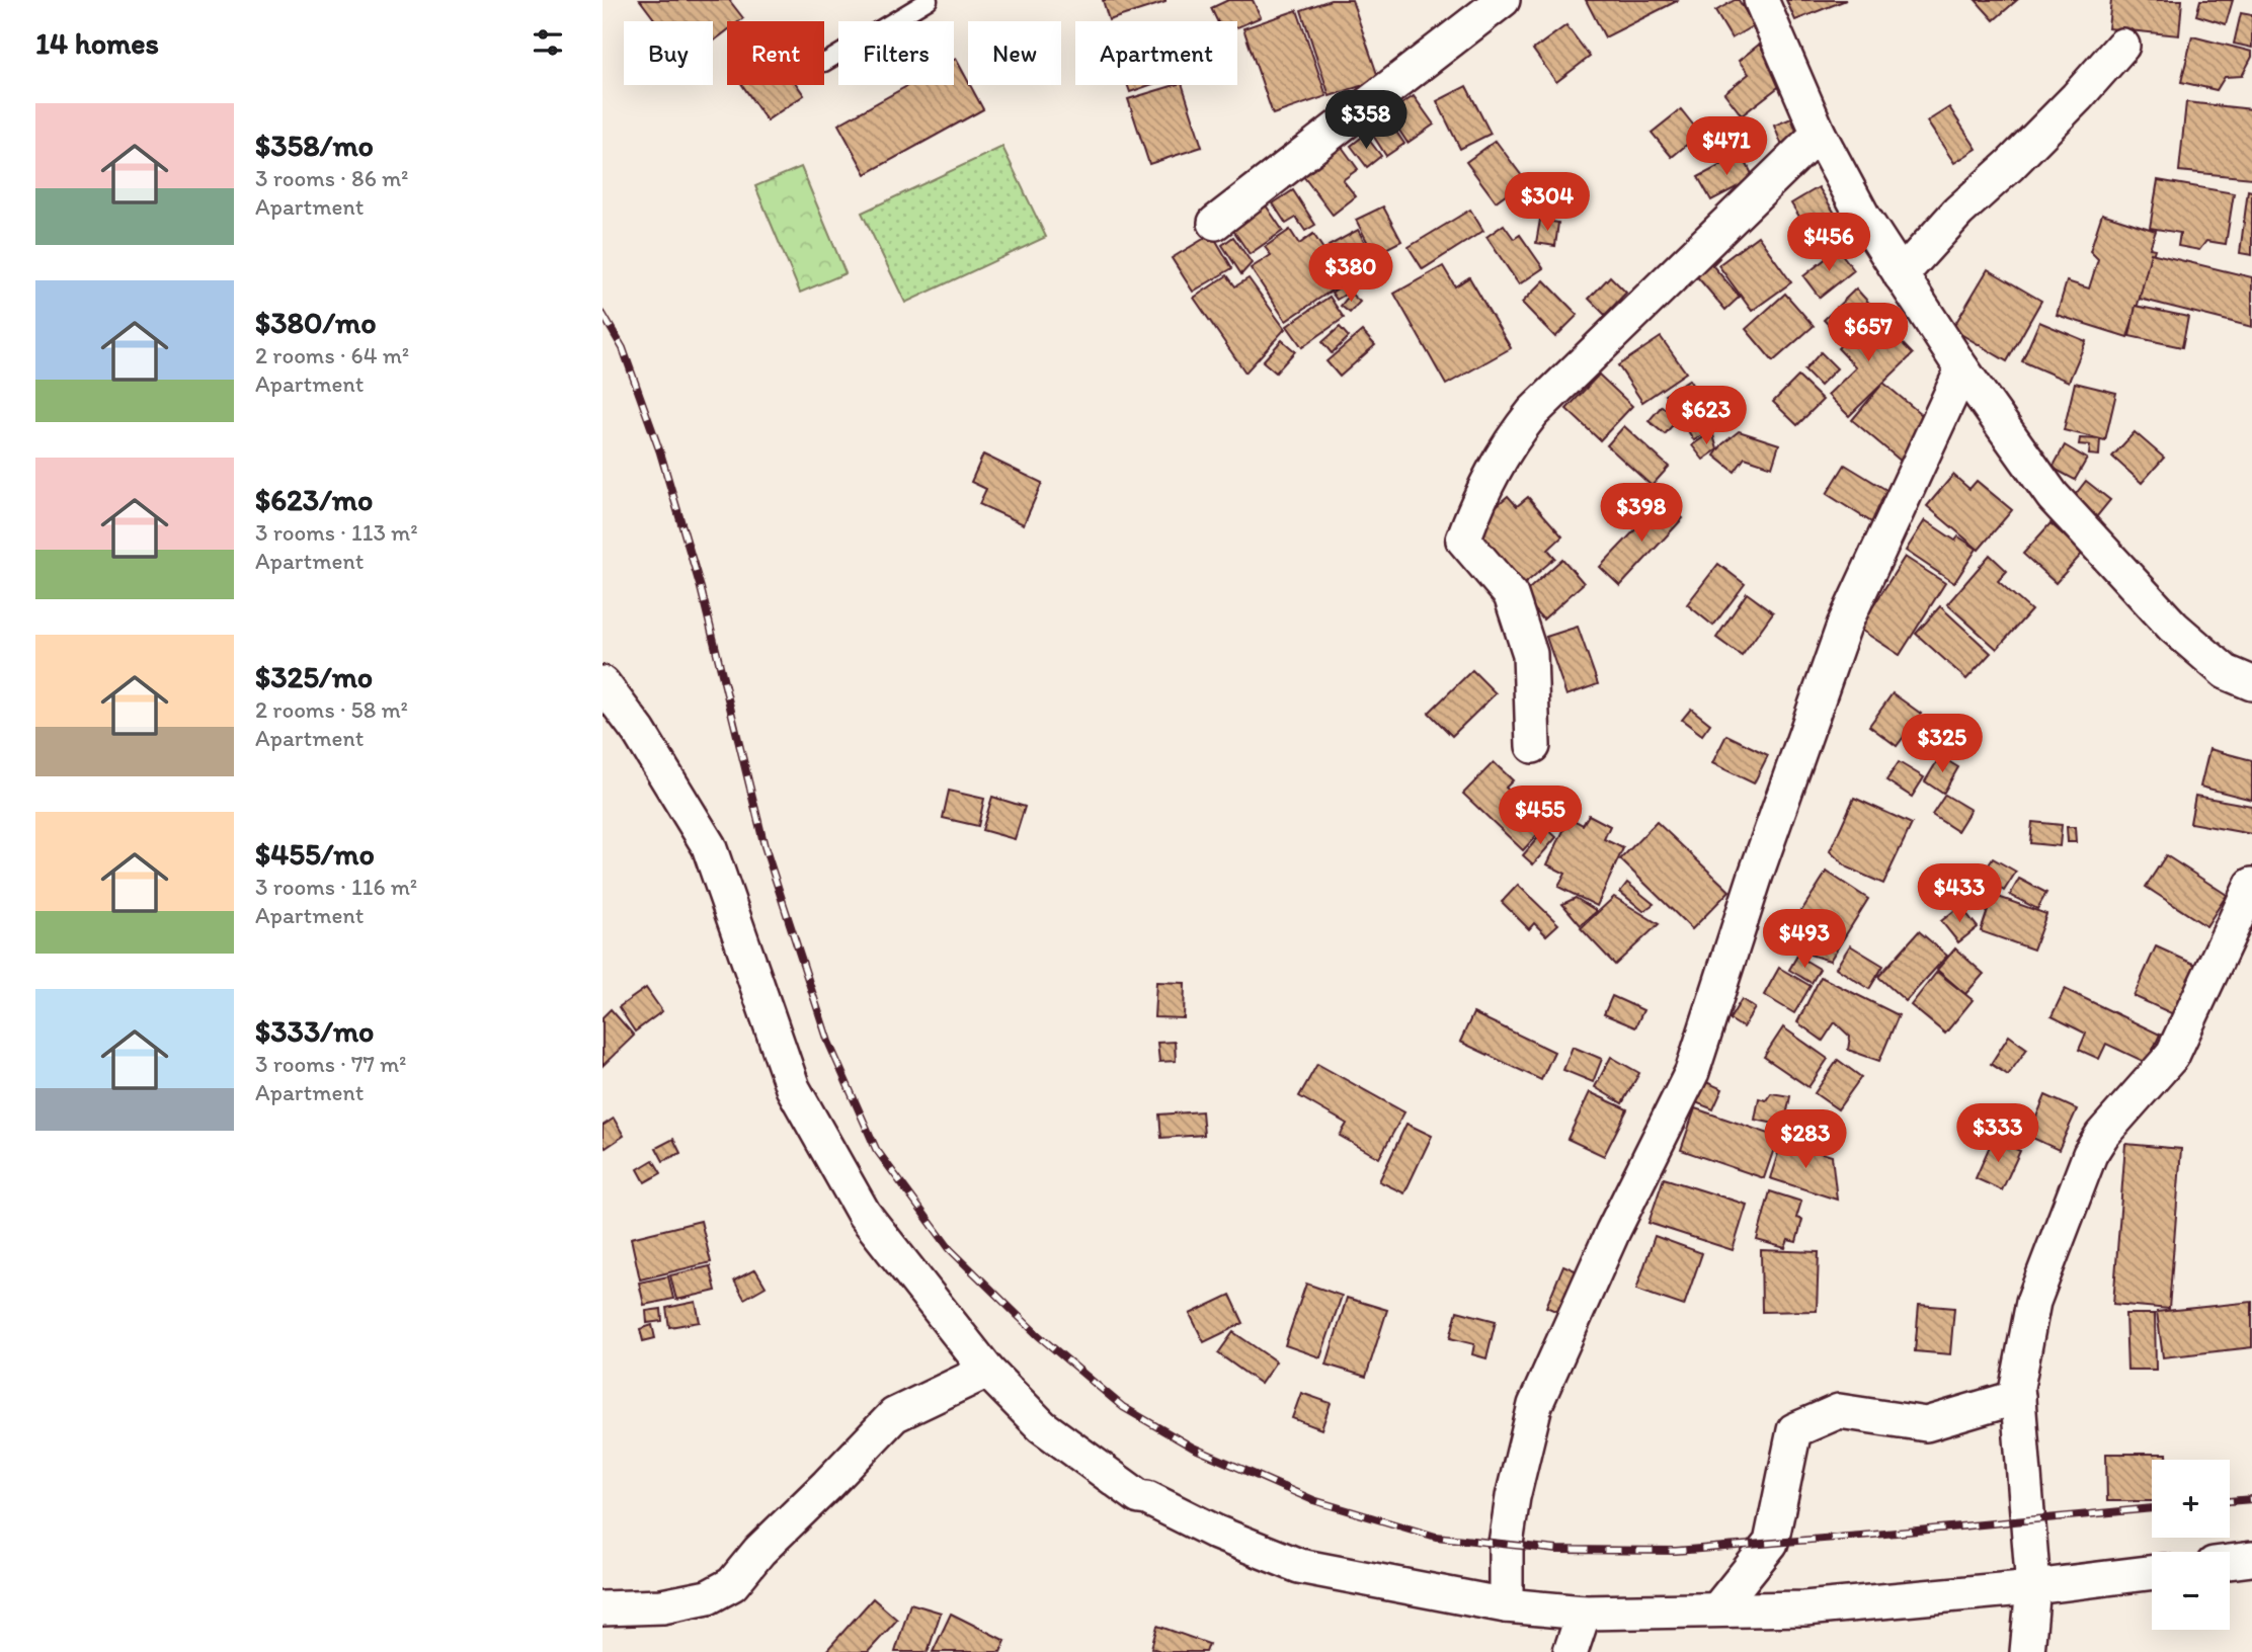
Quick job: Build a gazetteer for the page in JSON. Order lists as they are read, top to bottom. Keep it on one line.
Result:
{"page":{"heading":"14 homes","chip":["Buy","Rent","Filters","New","Apartment"],"list":[{"name":"$358/mo","note":"3 rooms · 86 m² · Apartment"},{"name":"$380/mo","note":"2 rooms · 64 m² · Apartment"},{"name":"$623/mo","note":"3 rooms · 113 m² · Apartment"},{"name":"$325/mo","note":"2 rooms · 58 m² · Apartment"},{"name":"$455/mo","note":"3 rooms · 116 m² · Apartment"},{"name":"$333/mo","note":"3 rooms · 77 m² · Apartment"}],"price":["$358","$471","$304","$456","$380","$657","$623","$398","$325","$455","$433","$493","$333","$283"],"map_buttons":["+","−"]}}
